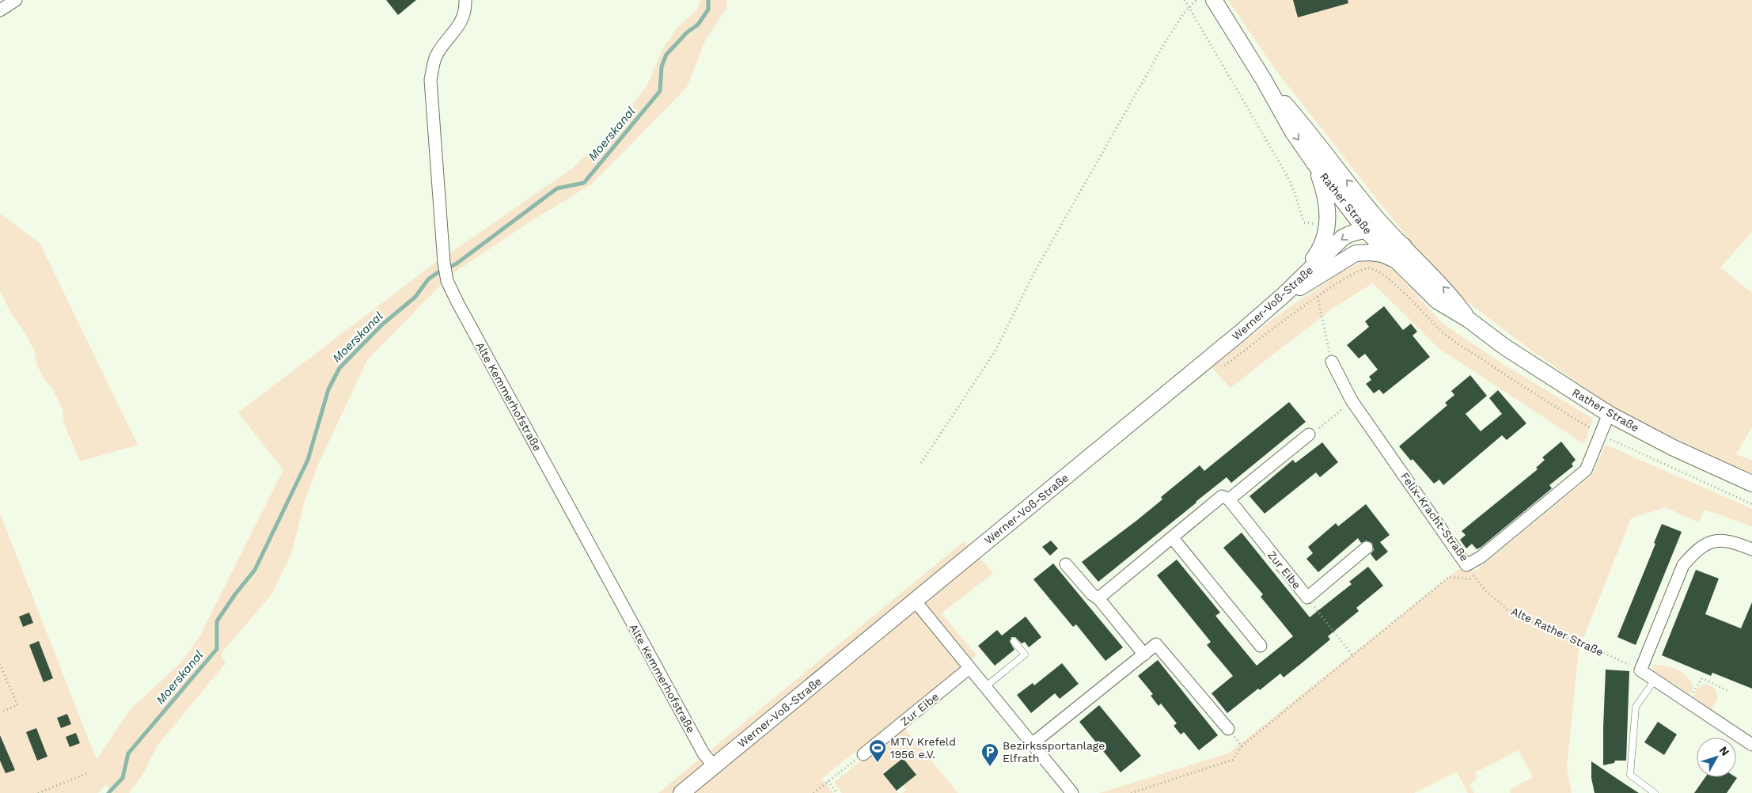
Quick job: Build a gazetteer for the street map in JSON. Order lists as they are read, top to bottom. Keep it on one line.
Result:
{"streets":{"main road":["Rather Straße","Werner-Voß-Straße"],"street":["Alte Kemmerhofstraße","Felix-Kracht-Straße","Zur Eibe"],"path":["Alte Rather Straße"]},"crossings":[["Rather Straße","Werner-Voß-Straße"],["Rather Straße","Felix-Kracht-Straße"],["Werner-Voß-Straße","Alte Kemmerhofstraße"],["Felix-Kracht-Straße","Alte Rather Straße"]],"water":["Moerskanal"],"places":{"sports":["MTV Krefeld 1956 e.V."],"parking":["Bezirkssportanlage Elfrath"]},"north":"top right"}
